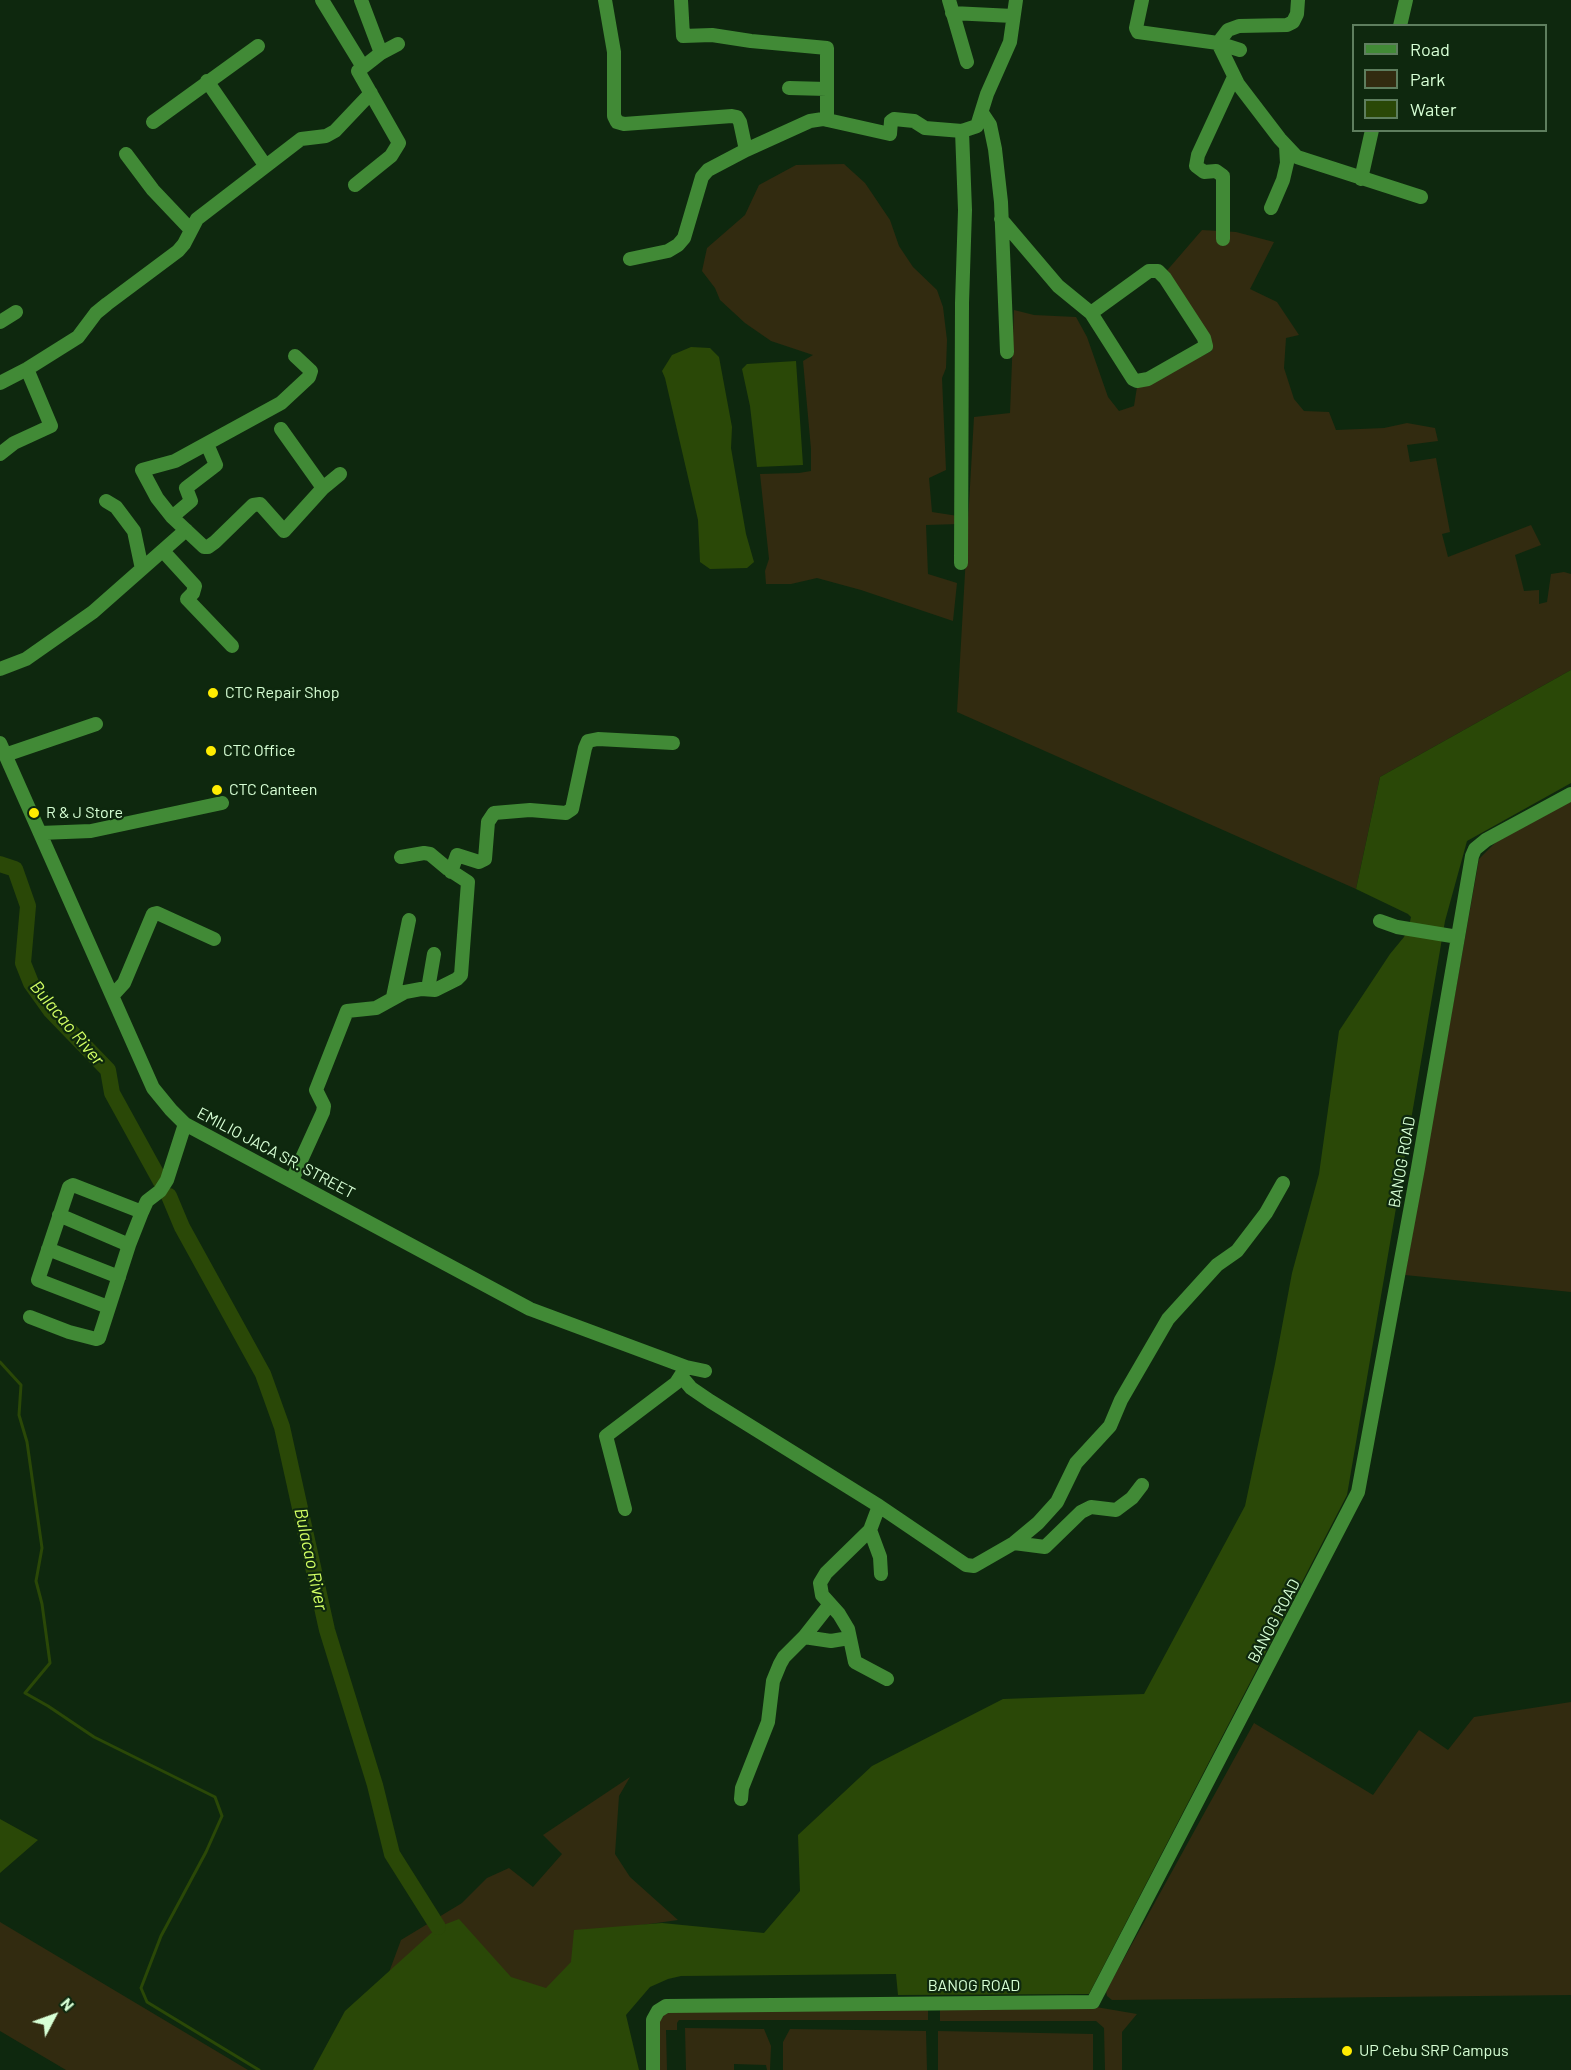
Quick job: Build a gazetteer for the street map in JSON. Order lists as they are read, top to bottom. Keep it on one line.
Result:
{"streets":{"street":["EMILIO JACA SR. STREET","BANOG ROAD"]},"water":["Bulacao River"],"places":["CTC Repair Shop","CTC Office","CTC Canteen","R & J Store","UP Cebu SRP Campus"],"legend":["Road","Park","Water"],"north":"top right"}
